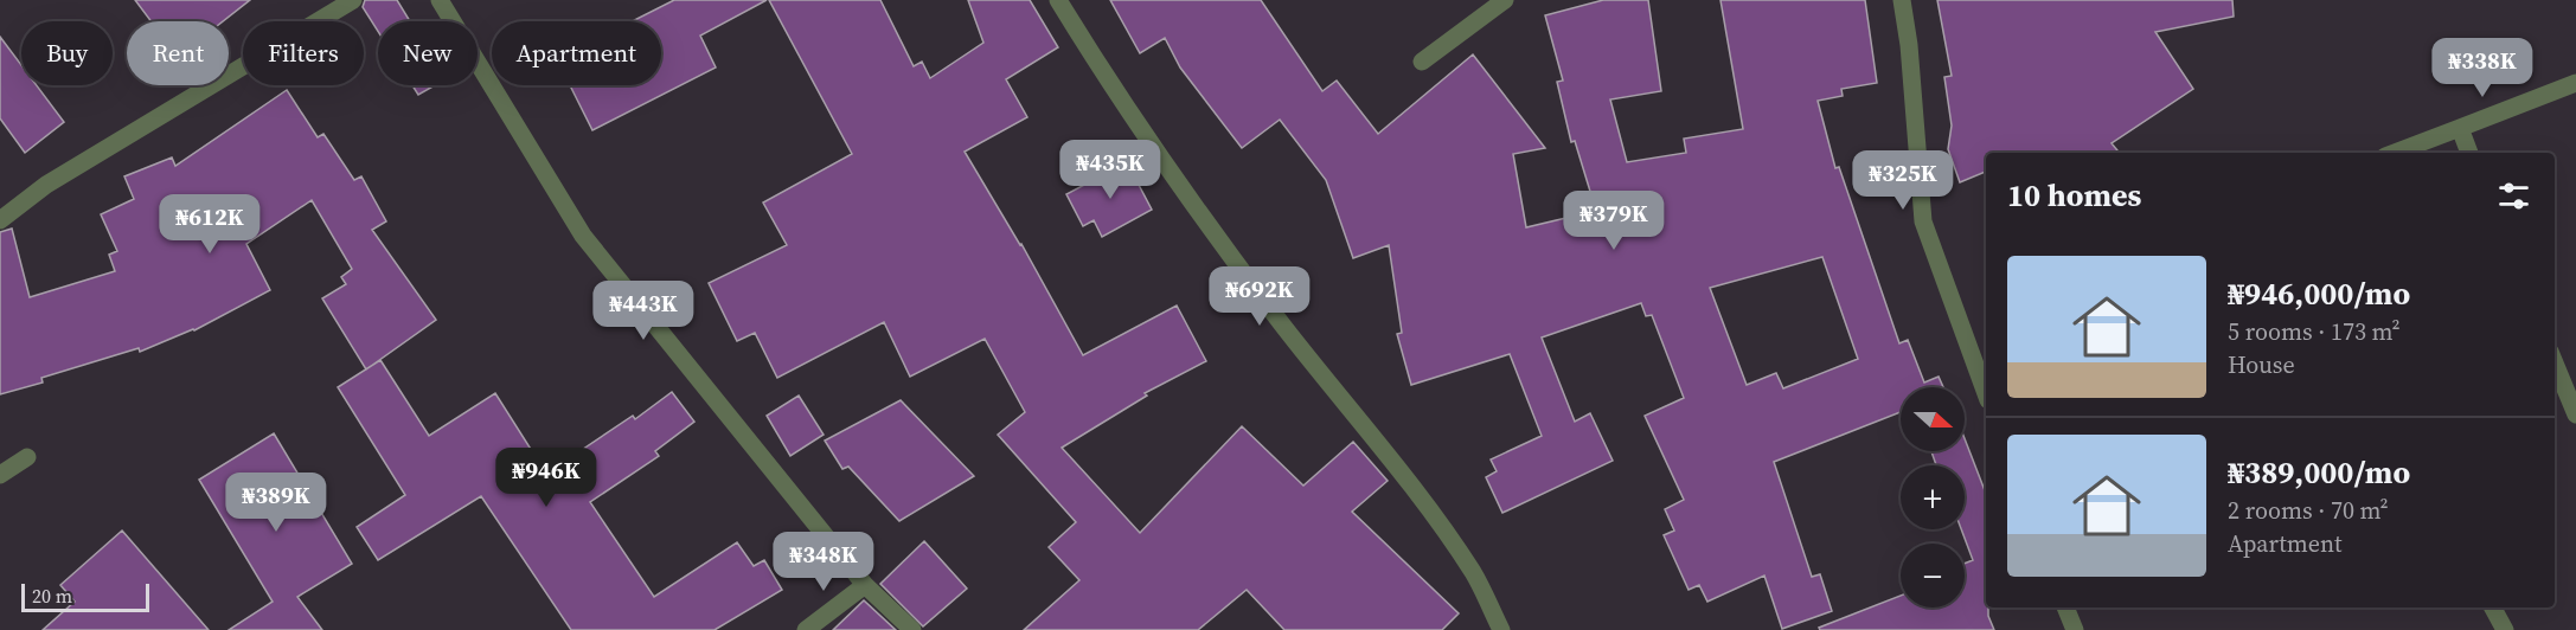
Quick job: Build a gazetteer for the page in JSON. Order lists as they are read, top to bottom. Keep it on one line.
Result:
{"scale_bar":"20 m","north":"right","page":{"chip":["Buy","Rent","Filters","New","Apartment"],"price":["₦338K","₦435K","₦325K","₦379K","₦612K","₦692K","₦443K","₦946K","₦389K","₦348K"],"heading":"10 homes","list":[{"name":"₦946,000/mo","note":"5 rooms · 173 m² · House"},{"name":"₦389,000/mo","note":"2 rooms · 70 m² · Apartment"}],"map_buttons":["+","−"],"scale":"20 m"}}
